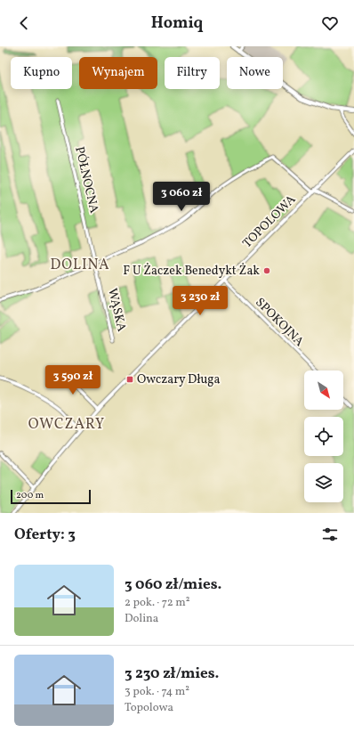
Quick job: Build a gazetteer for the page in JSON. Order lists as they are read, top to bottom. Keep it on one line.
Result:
{"streets":{"street":["PÓŁNOCNA","TOPOLOWA","WĄSKA","SPOKOJNA"]},"crossings":[["PÓŁNOCNA","WĄSKA"],["TOPOLOWA","SPOKOJNA"]],"districts":["DOLINA","OWCZARY"],"places":{"other":["F U Żaczek Benedykt Żak"],"transit":["Owczary Długa"]},"scale_bar":"200 m","north":"bottom right","page":{"header":"Homiq","chip":["Kupno","Wynajem","Filtry","Nowe"],"price":["3 060 zł","3 230 zł","3 590 zł"],"scale":"200 m","heading":"Oferty: 3","list":[{"name":"3 060 zł/mies.","note":"2 pok. · 72 m² · Dolina"},{"name":"3 230 zł/mies.","note":"3 pok. · 74 m² · Topolowa"}]}}
